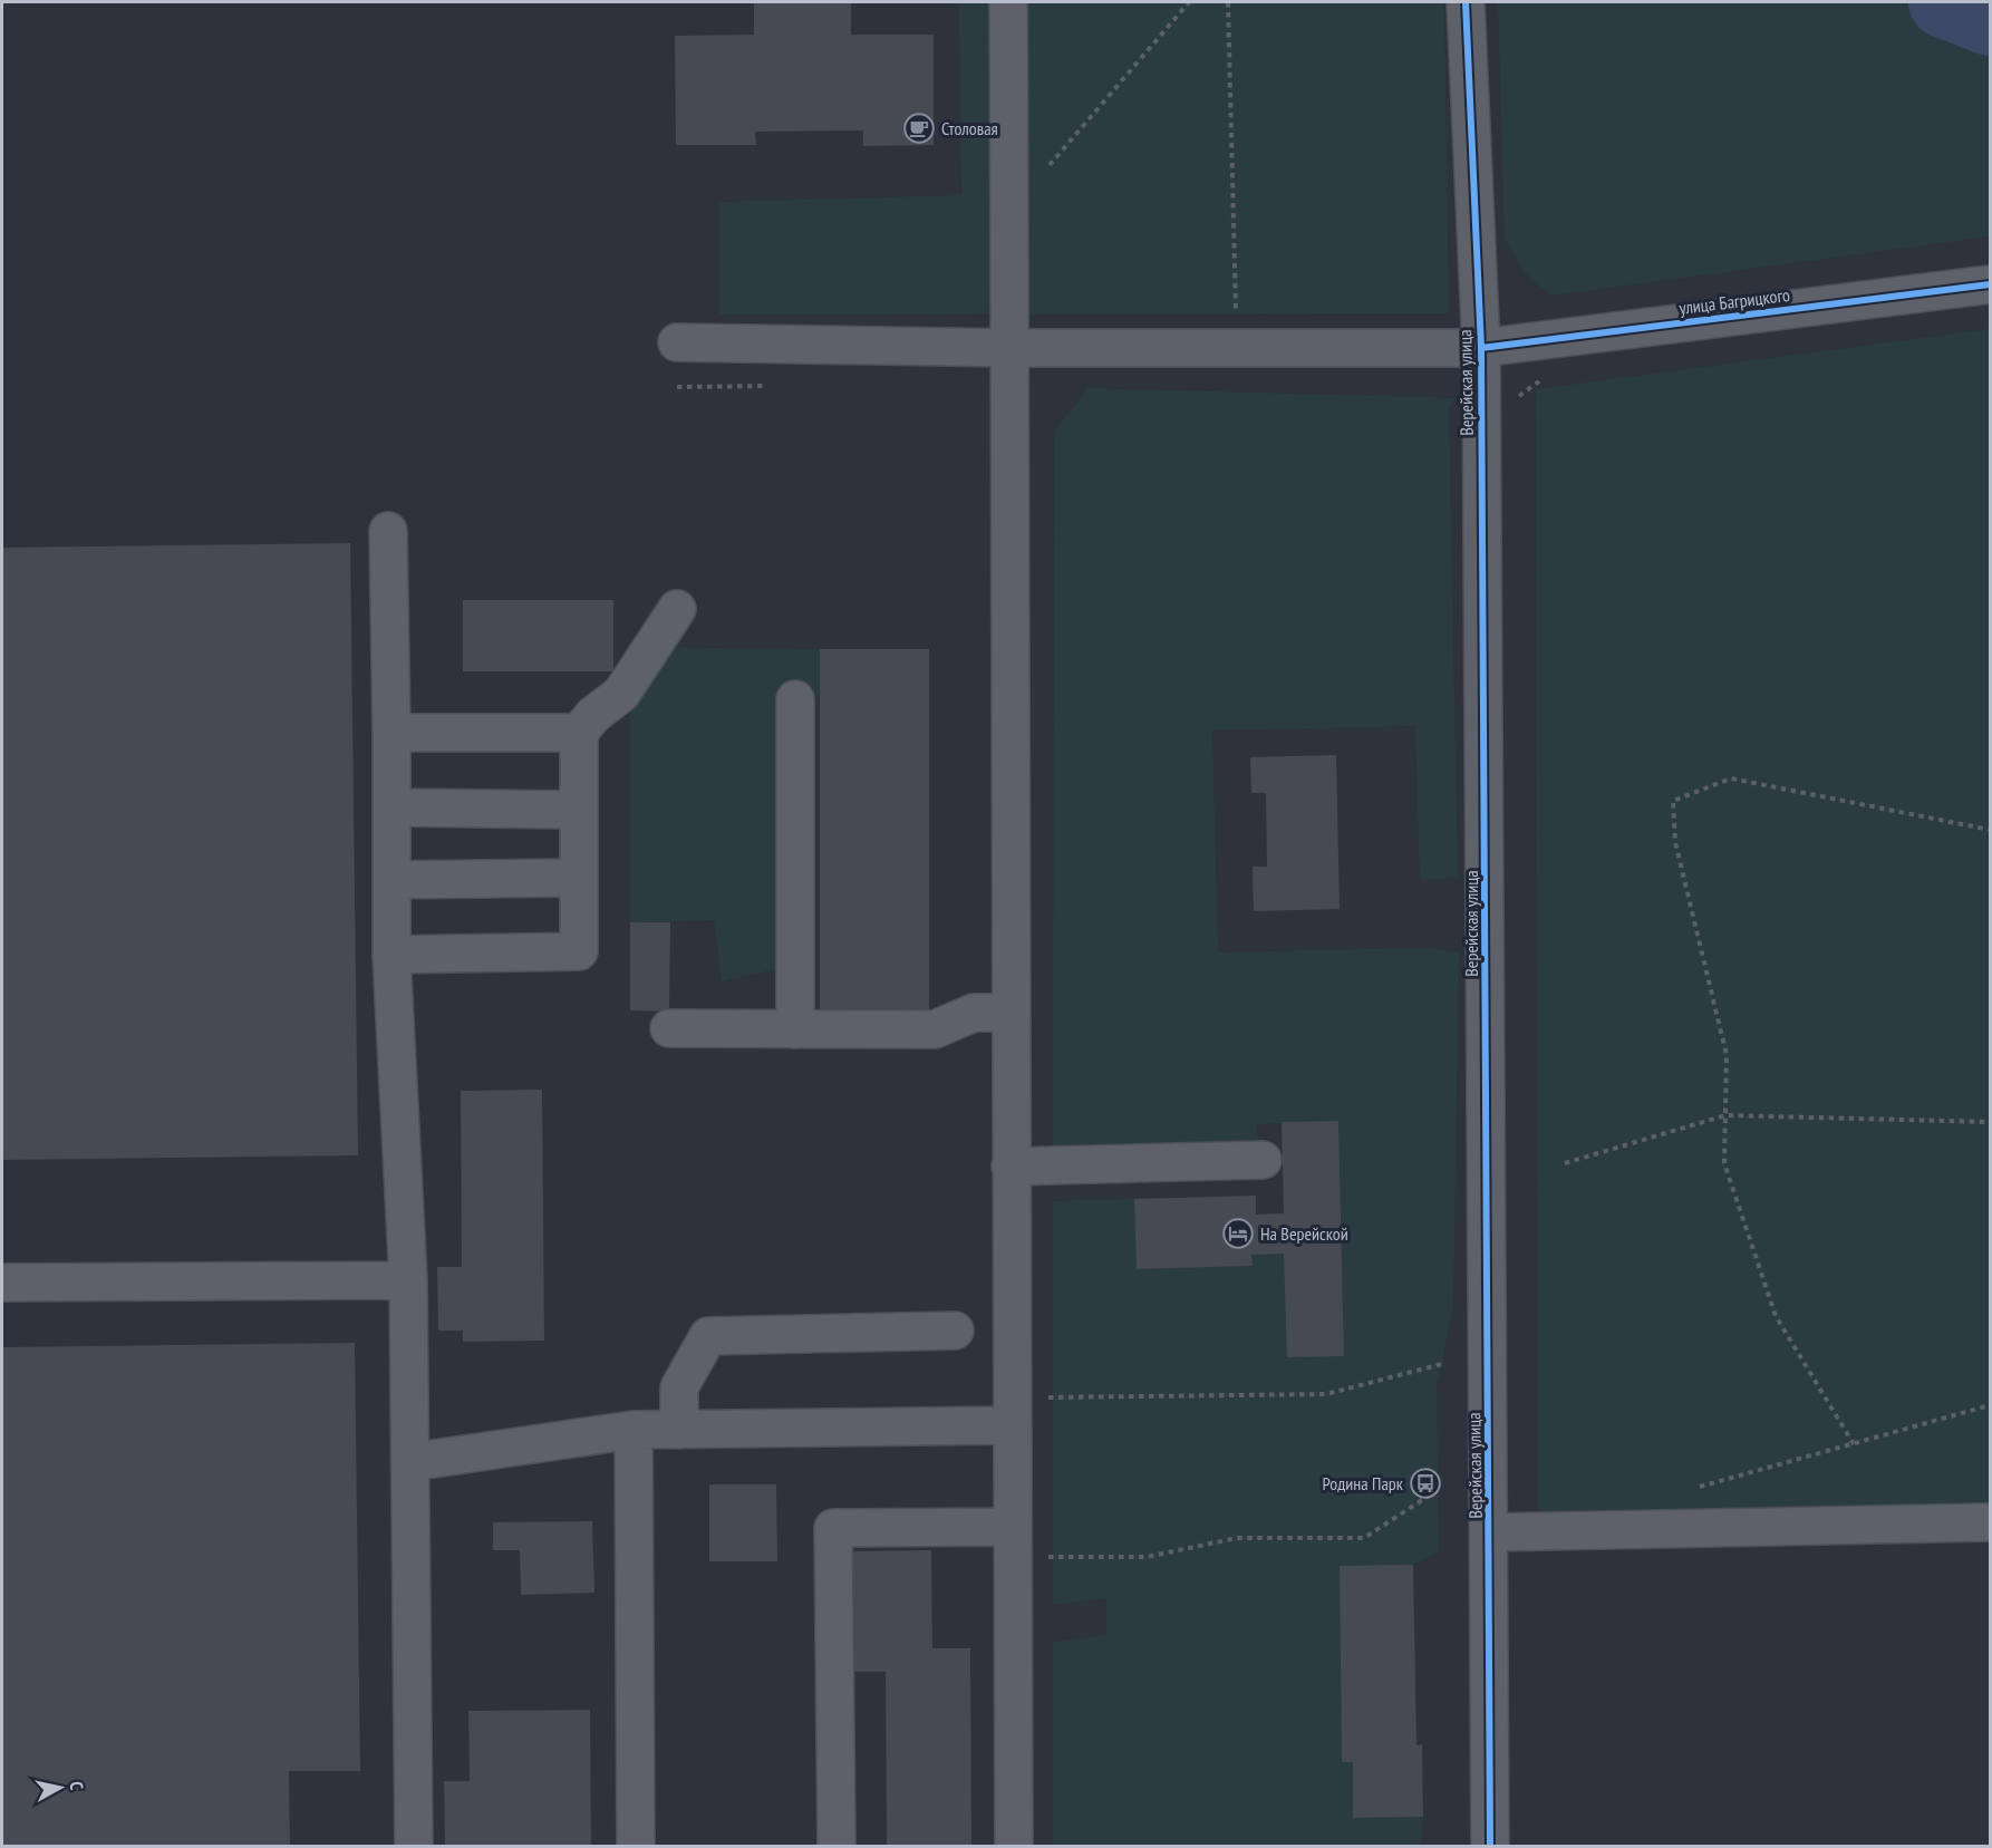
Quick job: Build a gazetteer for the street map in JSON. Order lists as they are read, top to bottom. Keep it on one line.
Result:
{"streets":{"street":["улица Багрицкого","Верейская улица"]},"crossings":[["улица Багрицкого","Верейская улица"]],"places":{"cafe":["Столовая"],"hotel":["На Верейской"],"bus stop":["Родина Парк"]},"north":"right"}
